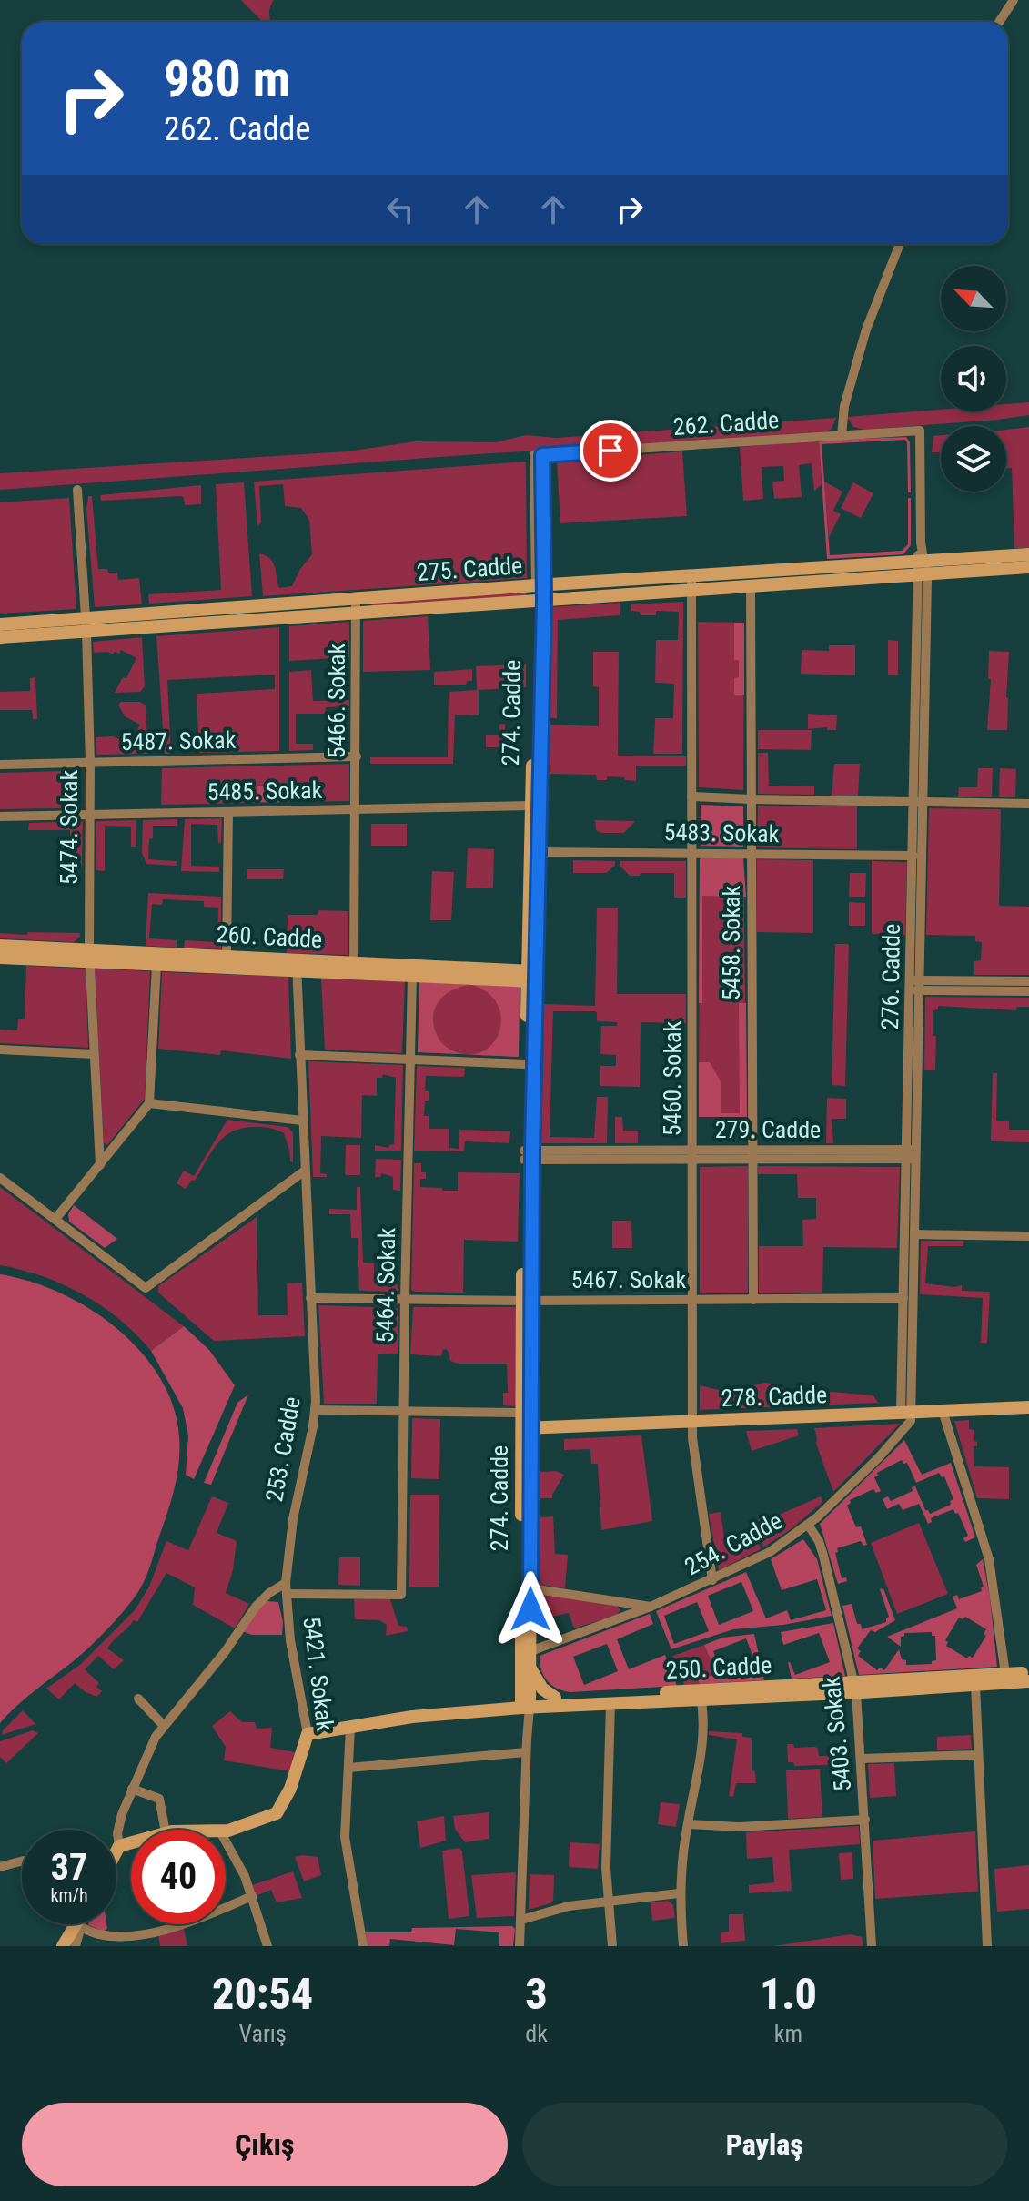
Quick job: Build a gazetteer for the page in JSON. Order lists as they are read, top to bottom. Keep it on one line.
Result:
{"streets":{"street":["262. Cadde","275. Cadde","5466. Sokak","274. Cadde","5487. Sokak","5485. Sokak","5474. Sokak","5483. Sokak","260. Cadde","5458. Sokak","276. Cadde","5460. Sokak","279. Cadde","5467. Sokak","5464. Sokak","278. Cadde","253. Cadde","254. Cadde","250. Cadde","5421. Sokak","5403. Sokak"]},"crossings":[["262. Cadde","274. Cadde"],["262. Cadde","276. Cadde"],["275. Cadde","5466. Sokak"],["275. Cadde","274. Cadde"],["275. Cadde","5474. Sokak"],["275. Cadde","5458. Sokak"],["275. Cadde","276. Cadde"],["275. Cadde","5460. Sokak"],["5466. Sokak","5487. Sokak"],["5466. Sokak","5485. Sokak"],["5466. Sokak","260. Cadde"],["274. Cadde","5485. Sokak"],["274. Cadde","5483. Sokak"],["274. Cadde","260. Cadde"],["274. Cadde","279. Cadde"],["274. Cadde","5467. Sokak"],["274. Cadde","278. Cadde"],["274. Cadde","254. Cadde"],["274. Cadde","250. Cadde"],["5487. Sokak","5474. Sokak"],["5485. Sokak","5474. Sokak"],["5474. Sokak","260. Cadde"],["5483. Sokak","5458. Sokak"],["5483. Sokak","276. Cadde"],["5483. Sokak","5460. Sokak"],["260. Cadde","5464. Sokak"],["260. Cadde","253. Cadde"],["5458. Sokak","279. Cadde"],["5458. Sokak","5467. Sokak"],["276. Cadde","279. Cadde"],["276. Cadde","5467. Sokak"],["276. Cadde","278. Cadde"],["276. Cadde","254. Cadde"],["5460. Sokak","279. Cadde"],["5460. Sokak","5467. Sokak"],["5460. Sokak","278. Cadde"],["5460. Sokak","254. Cadde"],["5467. Sokak","5464. Sokak"],["5467. Sokak","253. Cadde"],["5464. Sokak","253. Cadde"],["5464. Sokak","5421. Sokak"],["278. Cadde","254. Cadde"],["253. Cadde","5421. Sokak"],["254. Cadde","5403. Sokak"],["250. Cadde","5421. Sokak"],["250. Cadde","5403. Sokak"]],"north":"top left","page":{"turn":["980 m","262. Cadde"],"speed":"37 km/h","limit":"40","eta":["20:54","Varış","3","dk","1.0","km"],"buttons":["Çıkış","Paylaş"]}}
